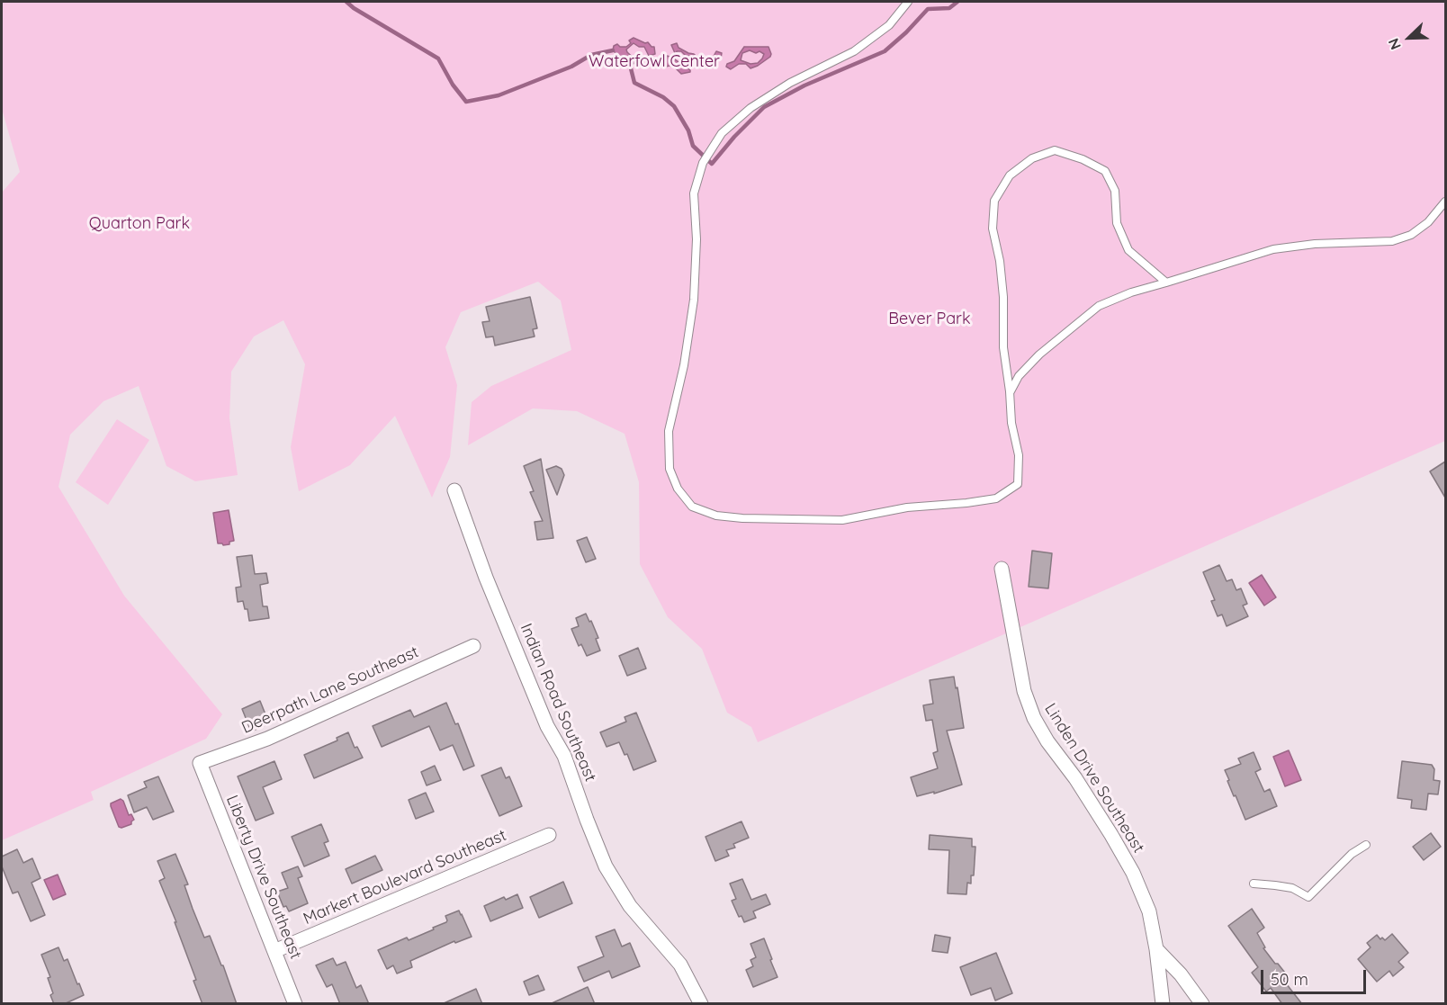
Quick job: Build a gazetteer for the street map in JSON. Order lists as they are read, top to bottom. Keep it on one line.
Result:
{"streets":{"street":["Deerpath Lane Southeast","Indian Road Southeast","Linden Drive Southeast","Liberty Drive Southeast","Markert Boulevard Southeast"]},"crossings":[["Deerpath Lane Southeast","Liberty Drive Southeast"],["Liberty Drive Southeast","Markert Boulevard Southeast"]],"parks":["Waterfowl Center","Quarton Park","Bever Park"],"scale_bar":"50 m","north":"bottom left"}
